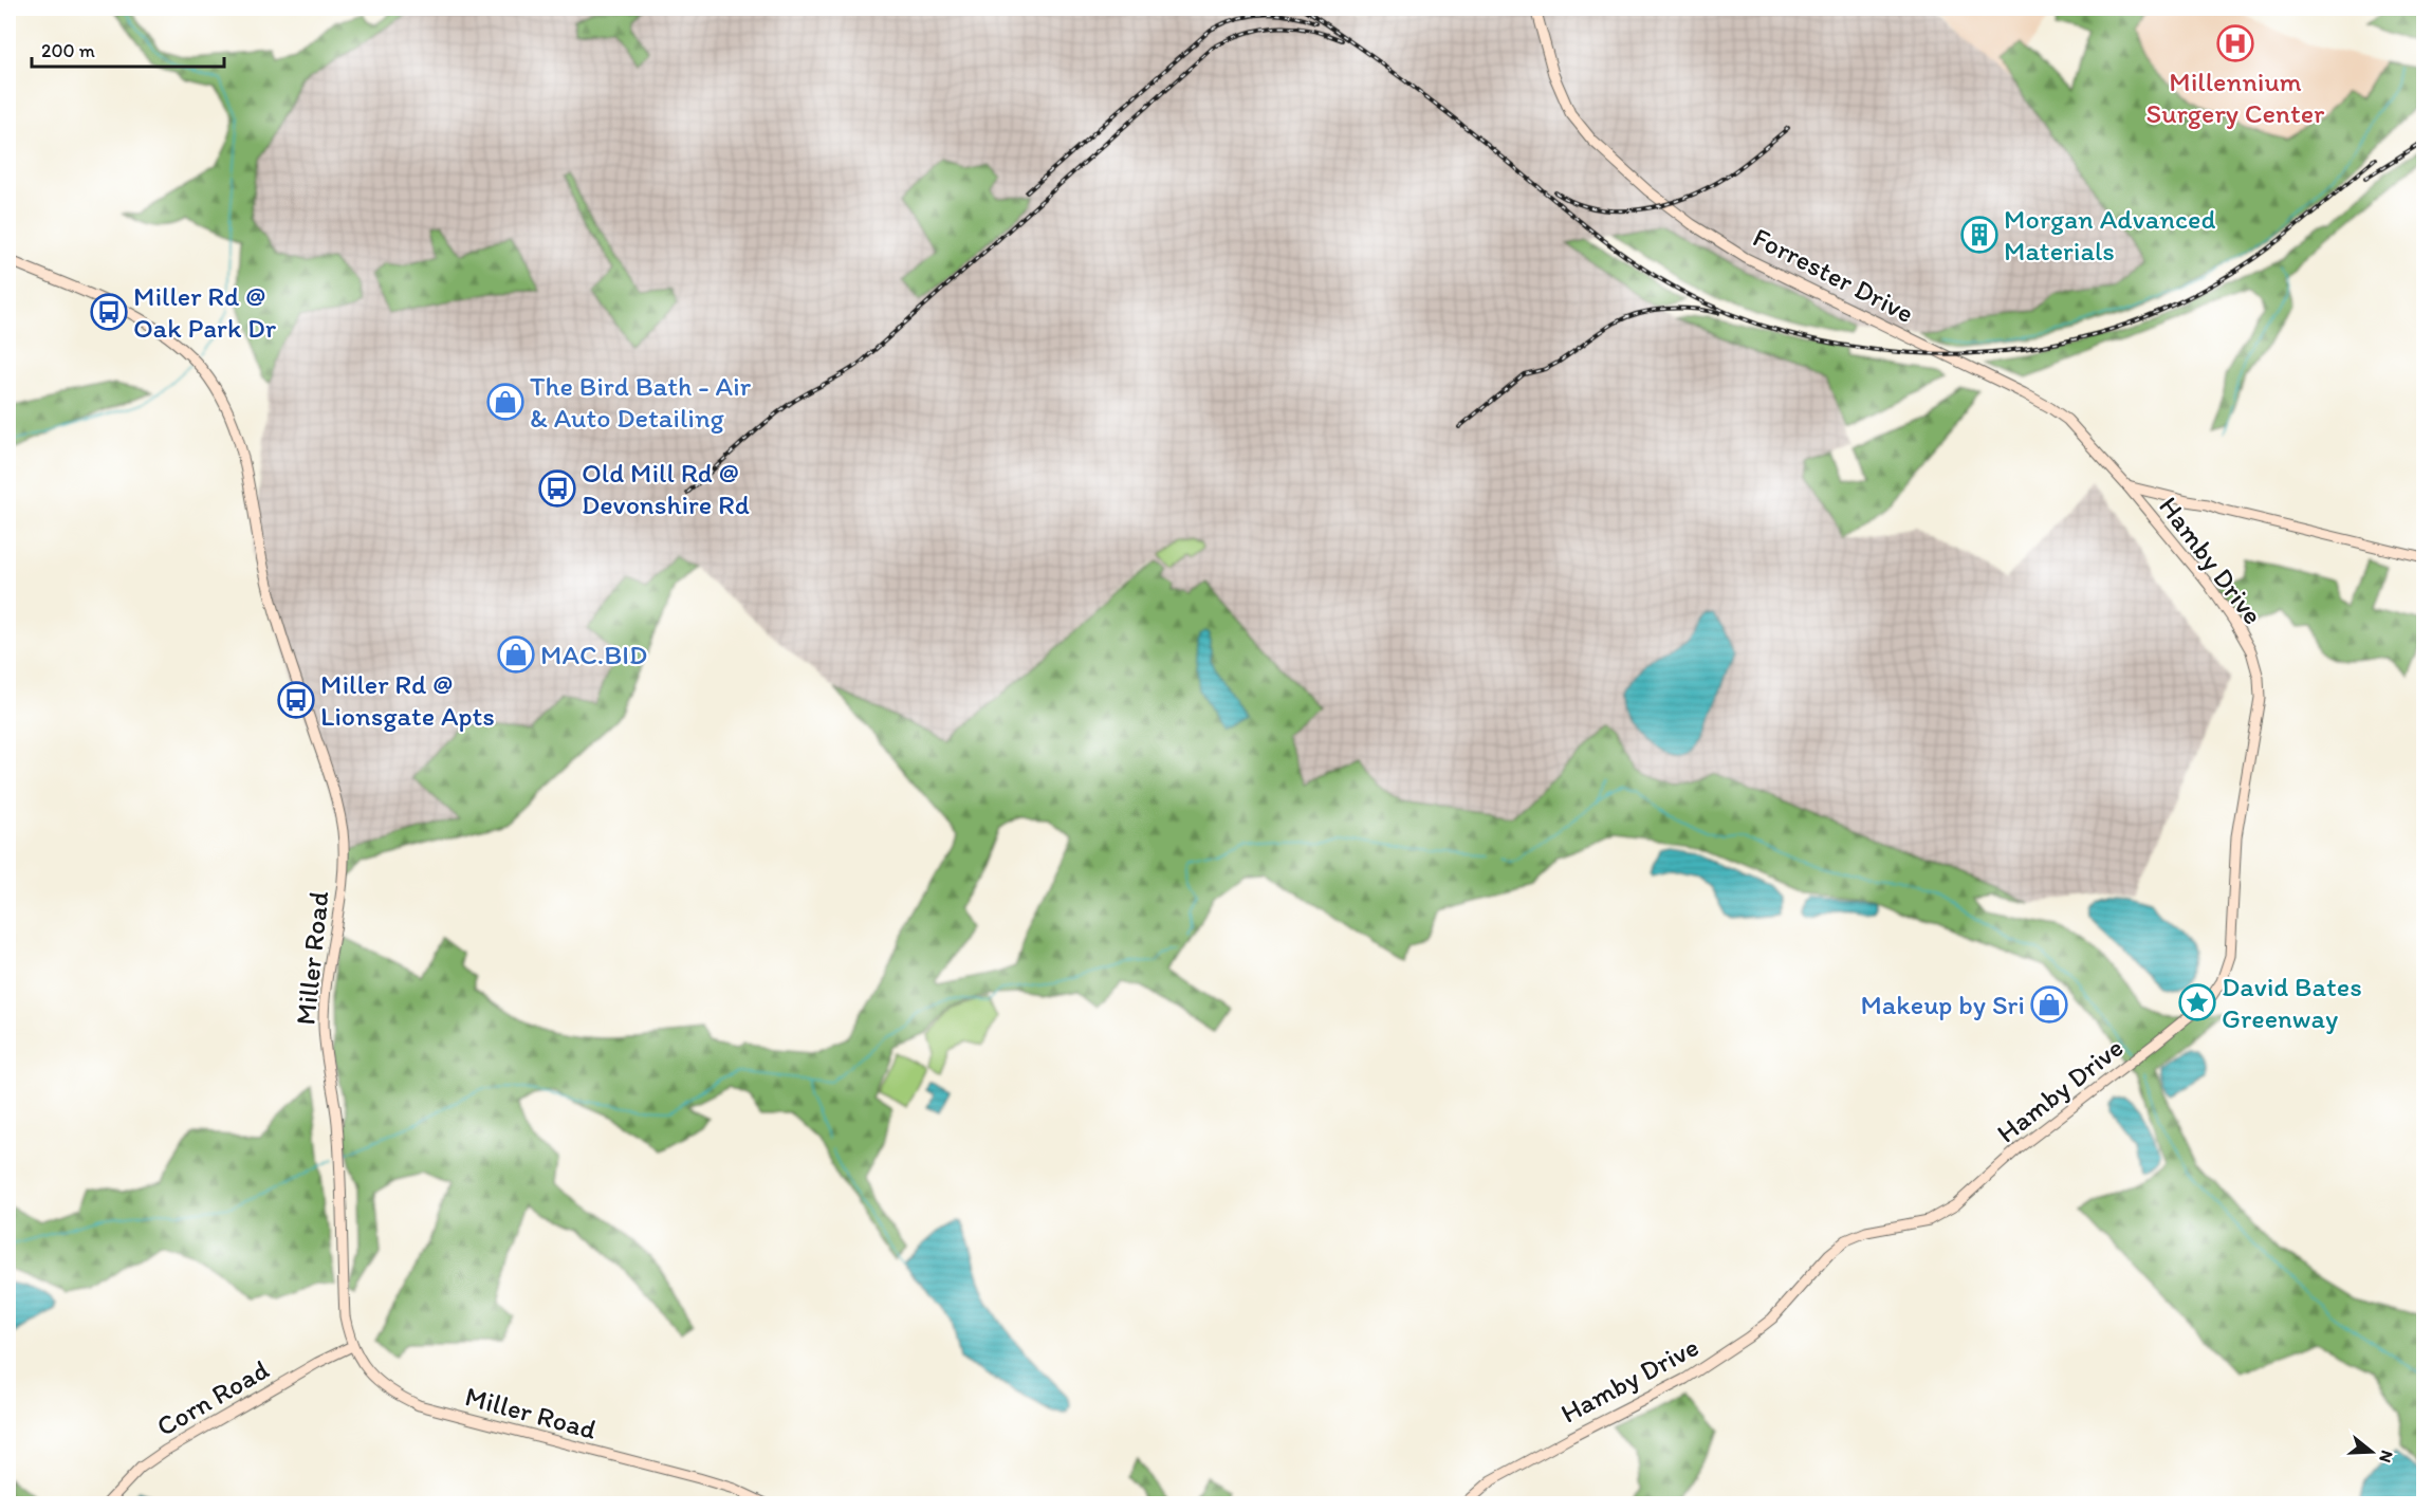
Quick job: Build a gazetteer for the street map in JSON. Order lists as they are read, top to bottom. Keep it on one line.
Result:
{"streets":{"street":["Forrester Drive","Hamby Drive","Miller Road","Corn Road"]},"crossings":[["Forrester Drive","Hamby Drive"],["Miller Road","Corn Road"]],"places":{"hospital":["Millennium Surgery Center"],"building":["Morgan Advanced Materials"],"bus stop":["Miller Rd @ Oak Park Dr","Old Mill Rd @ Devonshire Rd","Miller Rd @ Lionsgate Apts"],"shop":["The Bird Bath - Air & Auto Detailing","MAC.BID","Makeup by Sri"],"place":["David Bates Greenway"]},"scale_bar":"200 m","north":"right"}
